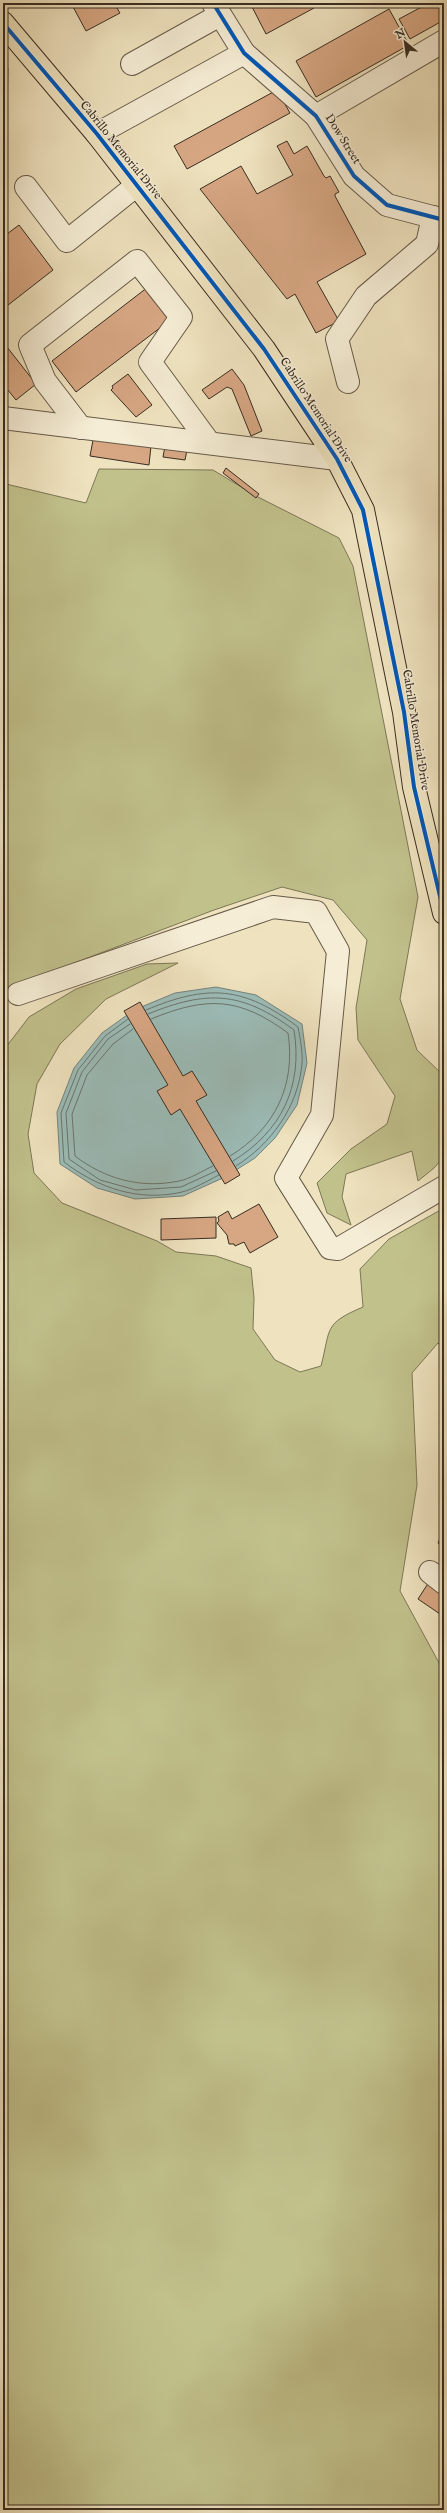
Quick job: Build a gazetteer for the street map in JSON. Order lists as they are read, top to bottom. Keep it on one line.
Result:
{"streets":{"main road":["Cabrillo Memorial Drive"],"street":["Dow Street"]},"north":"top left"}
